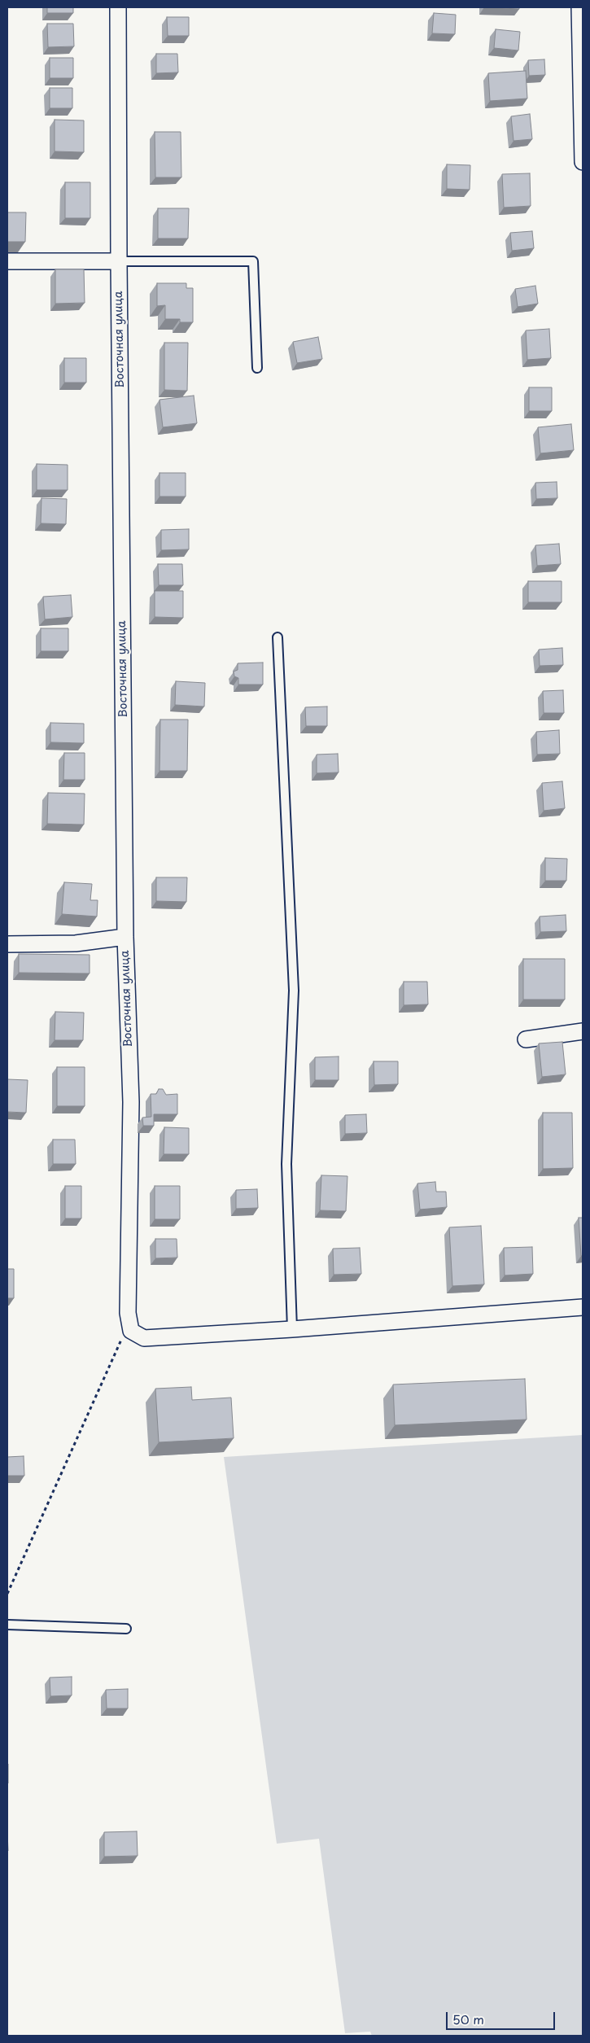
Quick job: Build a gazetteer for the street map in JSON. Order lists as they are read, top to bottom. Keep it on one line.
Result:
{"streets":{"street":["Восточная улица"]},"scale_bar":"50 m"}
